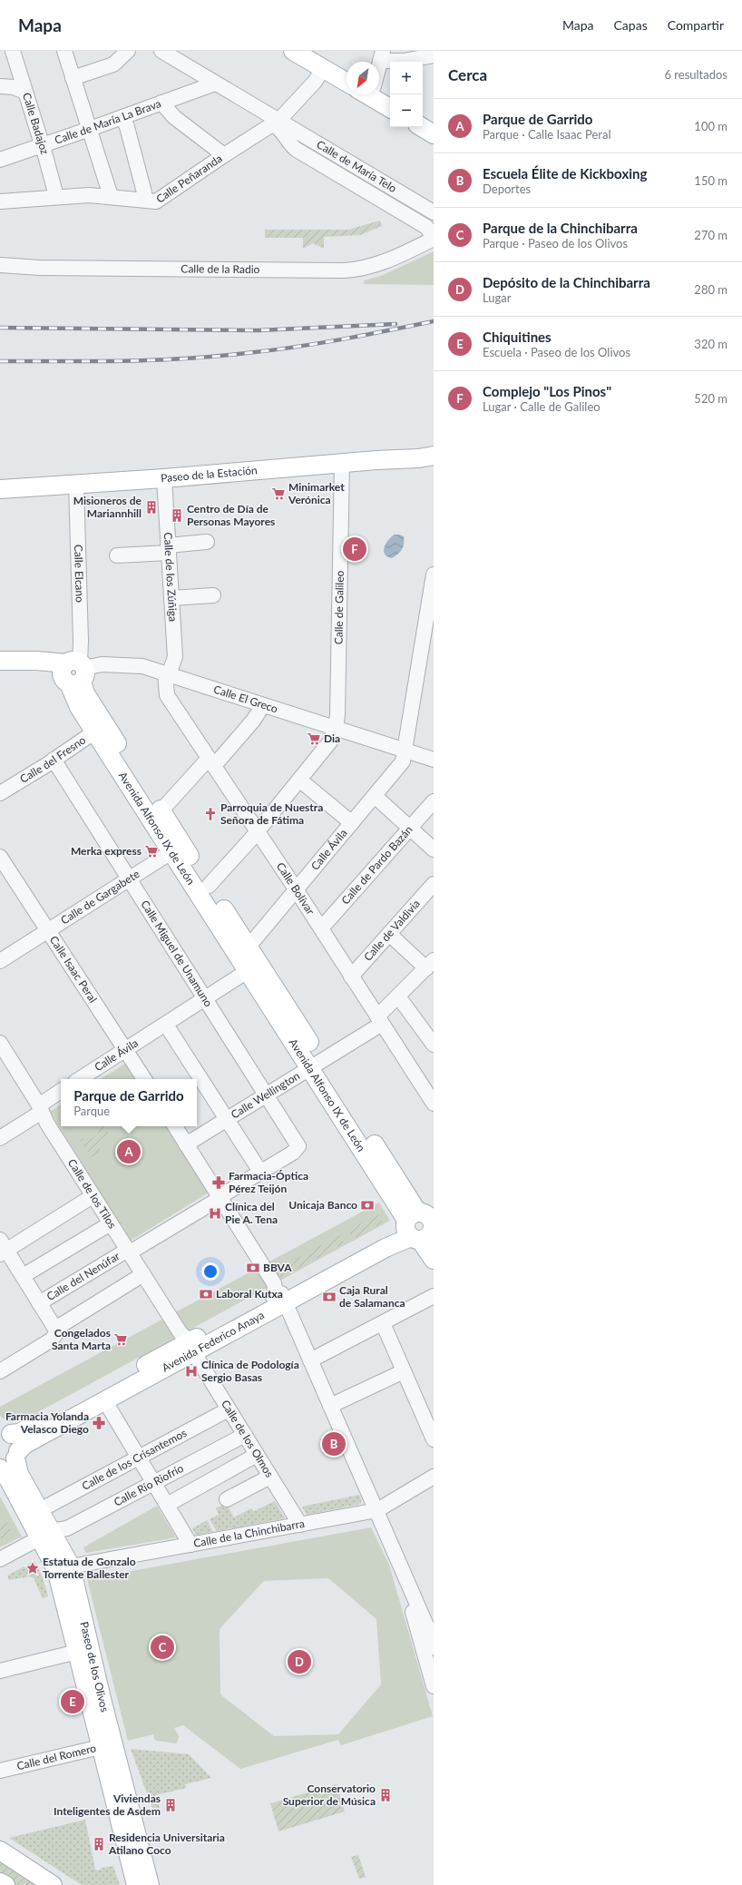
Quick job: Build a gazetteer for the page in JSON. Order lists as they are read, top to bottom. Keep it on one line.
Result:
{"streets":{"main road":["Paseo de la Estación","Calle El Greco","Avenida Alfonso IX de León","Avenida Federico Anaya","Paseo de los Olivos"],"street":["Calle de María La Brava","Calle Badajoz","Calle de María Telo","Calle Peñaranda","Calle de la Radio","Calle Elcano","Calle de los Zúñiga","Calle de Galileo","Calle del Fresno","Calle Ávila","Calle de Pardo Bazán","Calle Bolívar","Calle de Gargabete","Calle de Valdivia","Calle Miguel de Unamuno","Calle Isaac Peral","Calle Wellington","Calle de los Tilos","Calle del Nenúfar","Calle de los Olmos","Calle de los Crisantemos","Calle Río Riofrío","Calle de la Chinchibarra","Calle del Romero"]},"crossings":[["Calle de María La Brava","Calle Badajoz"],["Calle Badajoz","Calle Peñaranda"],["Calle de María Telo","Calle Peñaranda"],["Paseo de la Estación","Calle Elcano"],["Paseo de la Estación","Calle de los Zúñiga"],["Paseo de la Estación","Calle de Galileo"],["Calle Elcano","Calle El Greco"],["Calle Elcano","Avenida Alfonso IX de León"],["Calle de los Zúñiga","Calle El Greco"],["Calle de los Zúñiga","Calle Bolívar"],["Calle de Galileo","Calle El Greco"],["Calle El Greco","Avenida Alfonso IX de León"],["Calle El Greco","Calle Ávila"],["Calle El Greco","Calle Bolívar"],["Calle del Fresno","Avenida Alfonso IX de León"],["Calle del Fresno","Calle Miguel de Unamuno"],["Avenida Alfonso IX de León","Calle Ávila"],["Avenida Alfonso IX de León","Calle de Gargabete"],["Avenida Alfonso IX de León","Calle Wellington"],["Avenida Alfonso IX de León","Avenida Federico Anaya"],["Calle Ávila","Calle Bolívar"],["Calle Ávila","Calle Miguel de Unamuno"],["Calle Ávila","Calle Isaac Peral"],["Calle de Pardo Bazán","Calle Bolívar"],["Calle Bolívar","Calle de Valdivia"],["Calle Bolívar","Calle Wellington"],["Calle de Gargabete","Calle Miguel de Unamuno"],["Calle de Gargabete","Calle Isaac Peral"],["Calle Miguel de Unamuno","Calle Wellington"],["Calle Miguel de Unamuno","Calle del Nenúfar"],["Calle de los Tilos","Calle del Nenúfar"],["Calle de los Tilos","Avenida Federico Anaya"],["Calle de los Tilos","Calle de los Olmos"],["Avenida Federico Anaya","Calle de los Olmos"],["Avenida Federico Anaya","Paseo de los Olivos"],["Calle de los Olmos","Calle de los Crisantemos"],["Calle de los Olmos","Calle Río Riofrío"],["Calle de los Olmos","Calle de la Chinchibarra"],["Calle de los Crisantemos","Paseo de los Olivos"],["Calle Río Riofrío","Paseo de los Olivos"],["Calle de la Chinchibarra","Paseo de los Olivos"],["Paseo de los Olivos","Calle del Romero"]],"places":{"supermarket":["Minimarket Verónica","Dia","Merka express","Congelados Santa Marta"],"building":["Misioneros de Mariannhill","Centro de Día de Personas Mayores","Conservatorio Superior de Música","Viviendas Inteligentes de Asdem","Residencia Universitaria Atilano Coco"],"church":["Parroquia de Nuestra Señora de Fátima"],"pharmacy":["Farmacia-Óptica Pérez Teijón","Farmacia Yolanda Velasco Diego"],"bank":["Unicaja Banco","BBVA","Laboral Kutxa","Caja Rural de Salamanca"],"hospital":["Clínica del Pie A. Tena","Clínica de Podología Sergio Basas"],"place":["Estatua de Gonzalo Torrente Ballester"]},"north":"bottom left","page":{"header":"Mapa","nav":["Mapa","Capas","Compartir"],"heading":["Cerca","6 resultados"],"map_buttons":["+","−"],"list":[{"mark":"A","name":"Parque de Garrido","note":"Parque · Calle Isaac Peral","value":"100 m"},{"mark":"B","name":"Escuela Élite de Kickboxing","note":"Deportes","value":"150 m"},{"mark":"C","name":"Parque de la Chinchibarra","note":"Parque · Paseo de los Olivos","value":"270 m"},{"mark":"D","name":"Depósito de la Chinchibarra","note":"Lugar","value":"280 m"},{"mark":"E","name":"Chiquitines","note":"Escuela · Paseo de los Olivos","value":"320 m"},{"mark":"F","name":"Complejo \"Los Pinos\"","note":"Lugar · Calle de Galileo","value":"520 m"}],"pins":["F","A","B","C","D","E"],"popup":["Parque de Garrido","Parque"]}}
